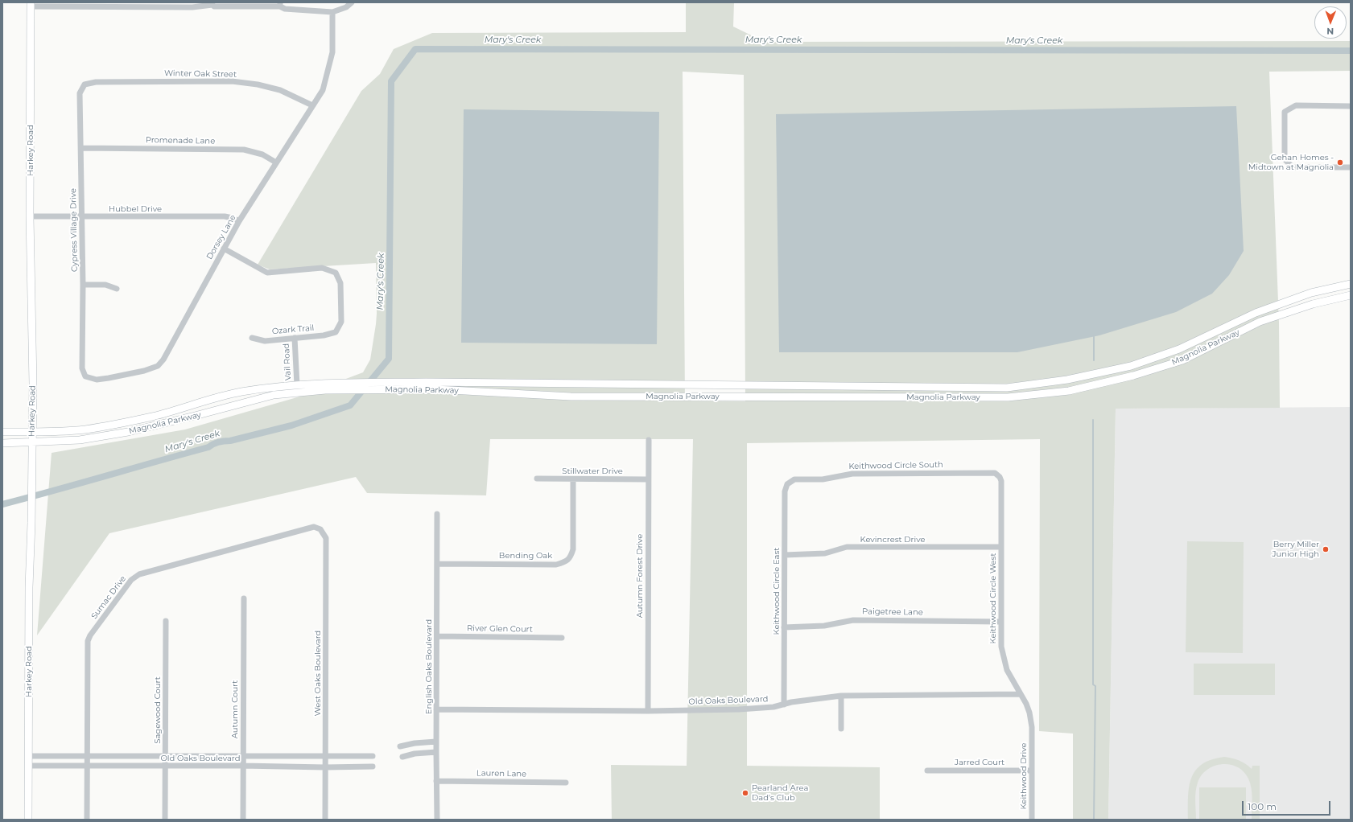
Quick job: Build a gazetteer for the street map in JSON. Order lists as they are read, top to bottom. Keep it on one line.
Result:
{"streets":{"street":["Winter Oak Street","Promenade Lane","Harkey Road","Hubbel Drive","Cypress Village Drive","Dorsey Lane","Ozark Trail","Magnolia Parkway","Vail Road","Keithwood Circle South","Stillwater Drive","Kevincrest Drive","Bending Oak","Autumn Forest Drive","Keithwood Circle East","Sumac Drive","Keithwood Circle West","Paigetree Lane","River Glen Court","English Oaks Boulevard","West Oaks Boulevard","Old Oaks Boulevard","Autumn Court","Sagewood Court","Jarred Court","Lauren Lane","Keithwood Drive"]},"crossings":[["Winter Oak Street","Cypress Village Drive"],["Winter Oak Street","Dorsey Lane"],["Promenade Lane","Cypress Village Drive"],["Promenade Lane","Dorsey Lane"],["Harkey Road","Hubbel Drive"],["Harkey Road","Magnolia Parkway"],["Harkey Road","Old Oaks Boulevard"],["Hubbel Drive","Cypress Village Drive"],["Hubbel Drive","Dorsey Lane"],["Cypress Village Drive","Dorsey Lane"],["Dorsey Lane","Ozark Trail"],["Ozark Trail","Vail Road"],["Magnolia Parkway","Vail Road"],["Keithwood Circle South","Keithwood Circle East"],["Keithwood Circle South","Keithwood Circle West"],["Stillwater Drive","Bending Oak"],["Stillwater Drive","Autumn Forest Drive"],["Kevincrest Drive","Keithwood Circle East"],["Kevincrest Drive","Keithwood Circle West"],["Bending Oak","English Oaks Boulevard"],["Autumn Forest Drive","Old Oaks Boulevard"],["Keithwood Circle East","Paigetree Lane"],["Keithwood Circle East","Old Oaks Boulevard"],["Sumac Drive","West Oaks Boulevard"],["Sumac Drive","Old Oaks Boulevard"],["Keithwood Circle West","Paigetree Lane"],["Keithwood Circle West","Old Oaks Boulevard"],["Keithwood Circle West","Keithwood Drive"],["River Glen Court","English Oaks Boulevard"],["English Oaks Boulevard","Old Oaks Boulevard"],["English Oaks Boulevard","Lauren Lane"],["West Oaks Boulevard","Old Oaks Boulevard"],["Old Oaks Boulevard","Autumn Court"],["Old Oaks Boulevard","Sagewood Court"],["Jarred Court","Keithwood Drive"]],"water":["Mary's Creek"],"places":["Gehan Homes - Midtown at Magnolia","Berry Miller Junior High","Pearland Area Dad's Club"],"scale_bar":"100 m","north":"bottom"}
